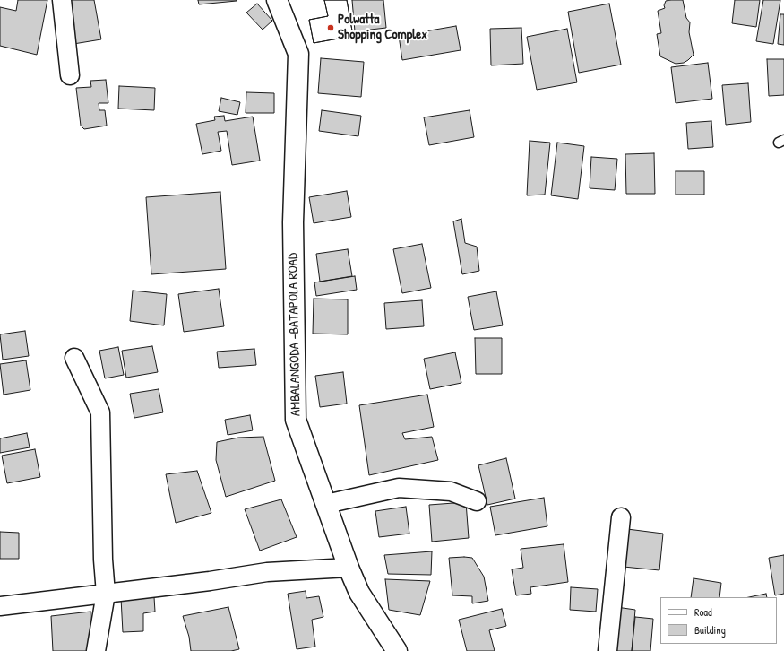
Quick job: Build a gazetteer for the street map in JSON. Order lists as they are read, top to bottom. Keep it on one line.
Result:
{"streets":{"main road":["AMBALANGODA -BATAPOLA ROAD"]},"places":["Polwatta Shopping Complex"],"legend":["Road","Building"]}
